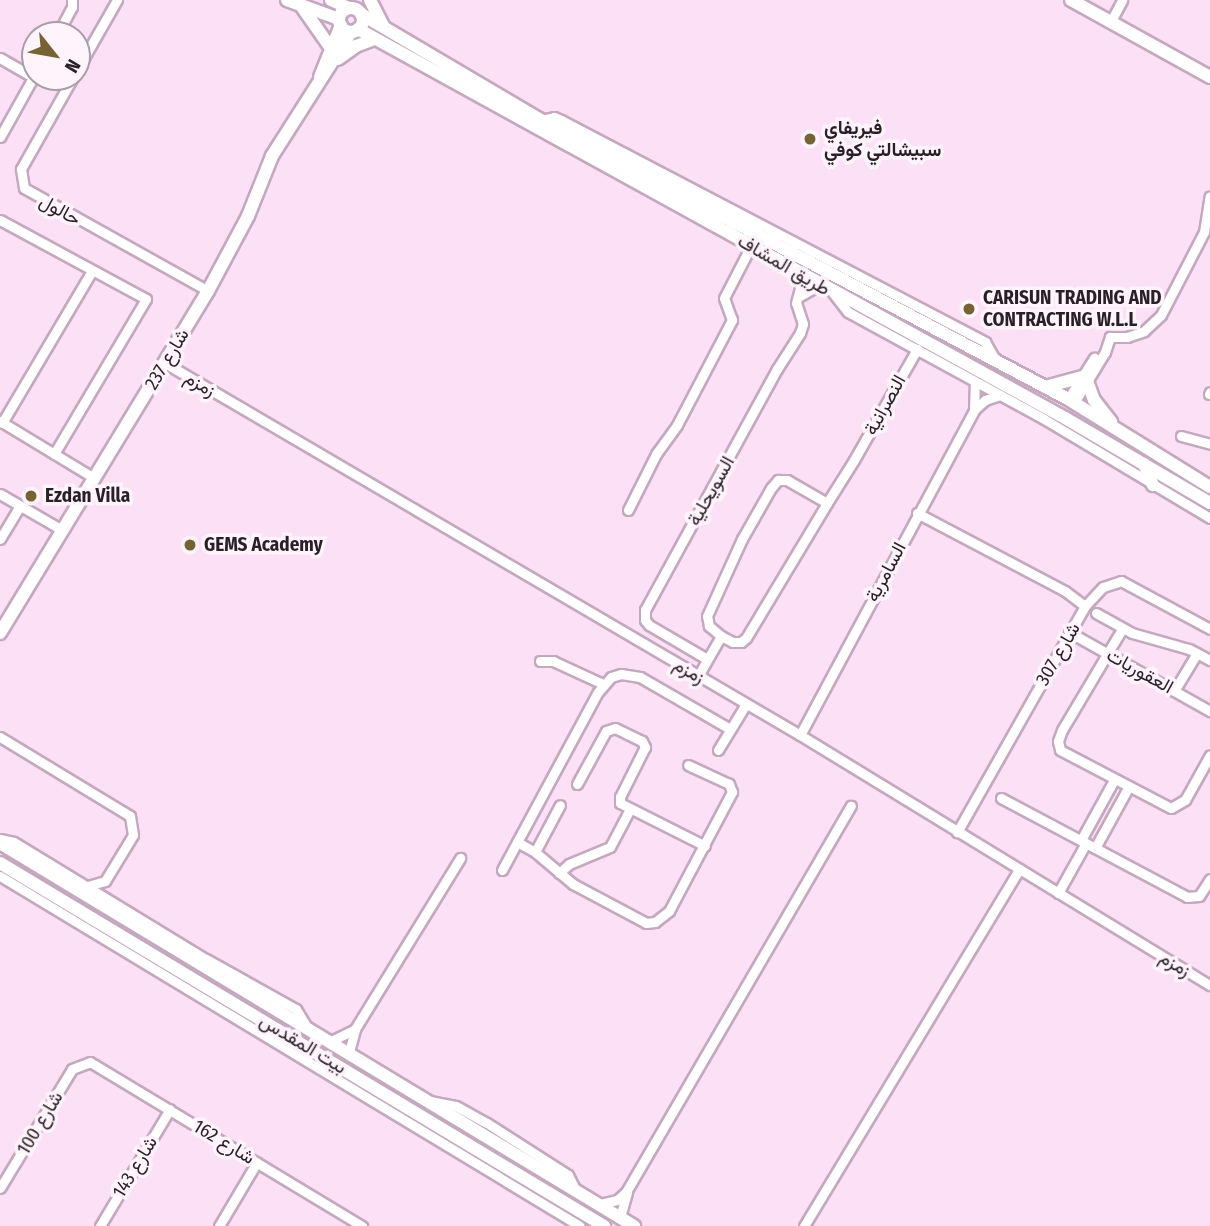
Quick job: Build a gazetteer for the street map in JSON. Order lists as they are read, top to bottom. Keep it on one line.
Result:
{"streets":{"street":["حالول","طريق المشاف","شارع 237","زمزم","النصرانية","السويحلية","السامرية","شارع 307","العقوريات","بيت المقدس","شارع 100","شارع 162","شارع 143"]},"crossings":[["حالول","شارع 237"],["طريق المشاف","شارع 237"],["طريق المشاف","السويحلية"],["شارع 237","زمزم"],["زمزم","السامرية"],["زمزم","شارع 307"],["السامرية","شارع 307"],["شارع 307","العقوريات"],["شارع 100","شارع 162"],["شارع 162","شارع 143"]],"places":["فيريفاي سبيشالتي كوفي","CARISUN TRADING AND CONTRACTING W.L.L","Ezdan Villa","GEMS Academy"],"north":"bottom right"}
